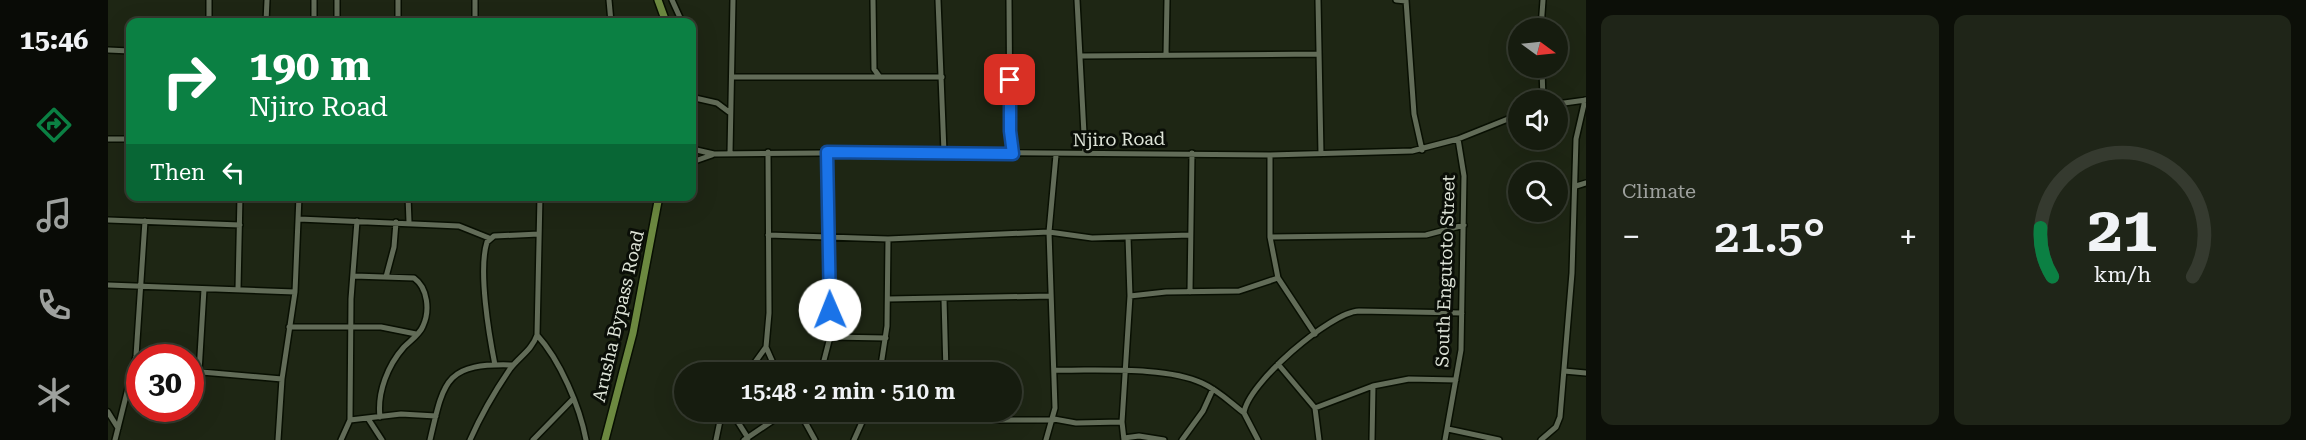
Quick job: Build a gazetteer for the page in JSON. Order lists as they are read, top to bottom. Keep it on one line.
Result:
{"streets":{"main road":["Arusha Bypass Road"],"street":["Njiro Road","South Engutoto Street"]},"crossings":[["Njiro Road","South Engutoto Street"]],"north":"right","page":{"tabs":"15:46","tile":"Climate","turn":["190 m","Njiro Road"],"then":"Then","heat":["−","21.5°","+"],"limit":"30","trip":"15:48 · 2 min · 510 m","gauge":["21","km/h"]}}
